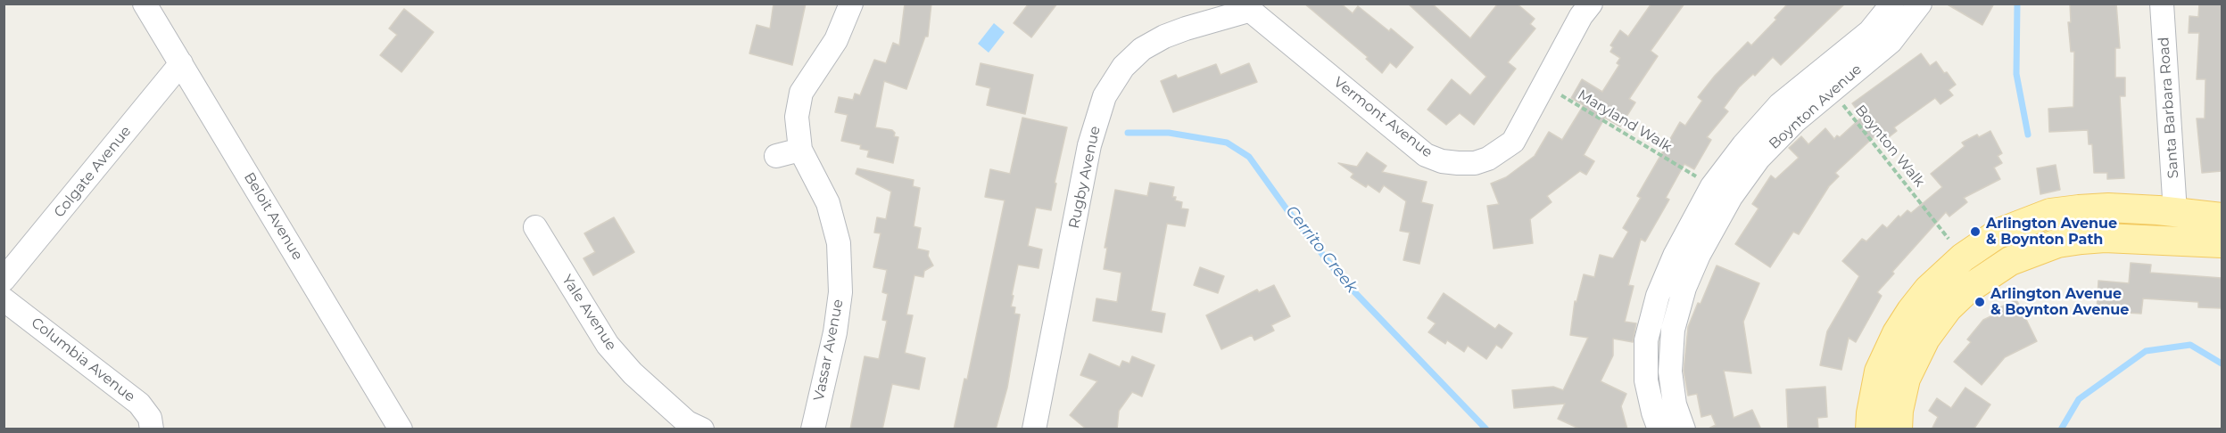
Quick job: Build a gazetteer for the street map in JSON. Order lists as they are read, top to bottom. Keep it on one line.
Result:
{"streets":{"street":["Boynton Avenue","Santa Barbara Road","Vermont Avenue","Colgate Avenue","Rugby Avenue","Beloit Avenue","Yale Avenue","Vassar Avenue","Columbia Avenue"],"path":["Maryland Walk","Boynton Walk"]},"crossings":[["Boynton Avenue","Boynton Walk"],["Vermont Avenue","Maryland Walk"],["Vermont Avenue","Rugby Avenue"],["Colgate Avenue","Beloit Avenue"]],"water":["Cerrito Creek"],"places":["Arlington Avenue & Boynton Path","Arlington Avenue & Boynton Avenue"]}
